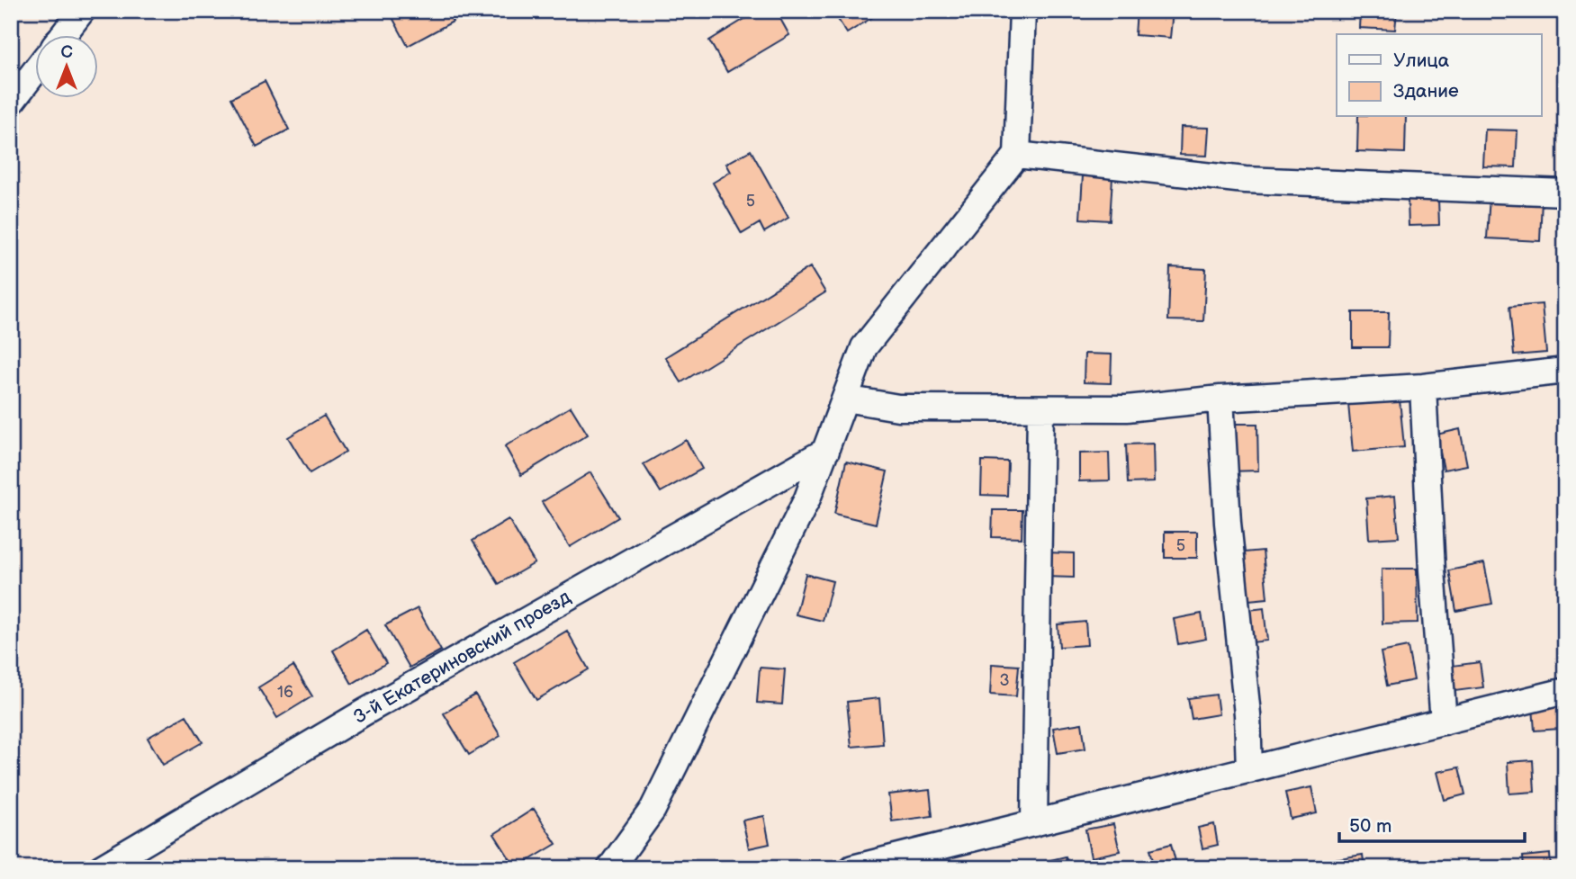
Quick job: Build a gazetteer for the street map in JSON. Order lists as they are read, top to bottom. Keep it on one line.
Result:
{"streets":{"street":["3-й Екатериновский проезд"]},"house_numbers":["5","5","3","16"],"legend":["Улица","Здание"],"scale_bar":"50 m","north":"top"}
